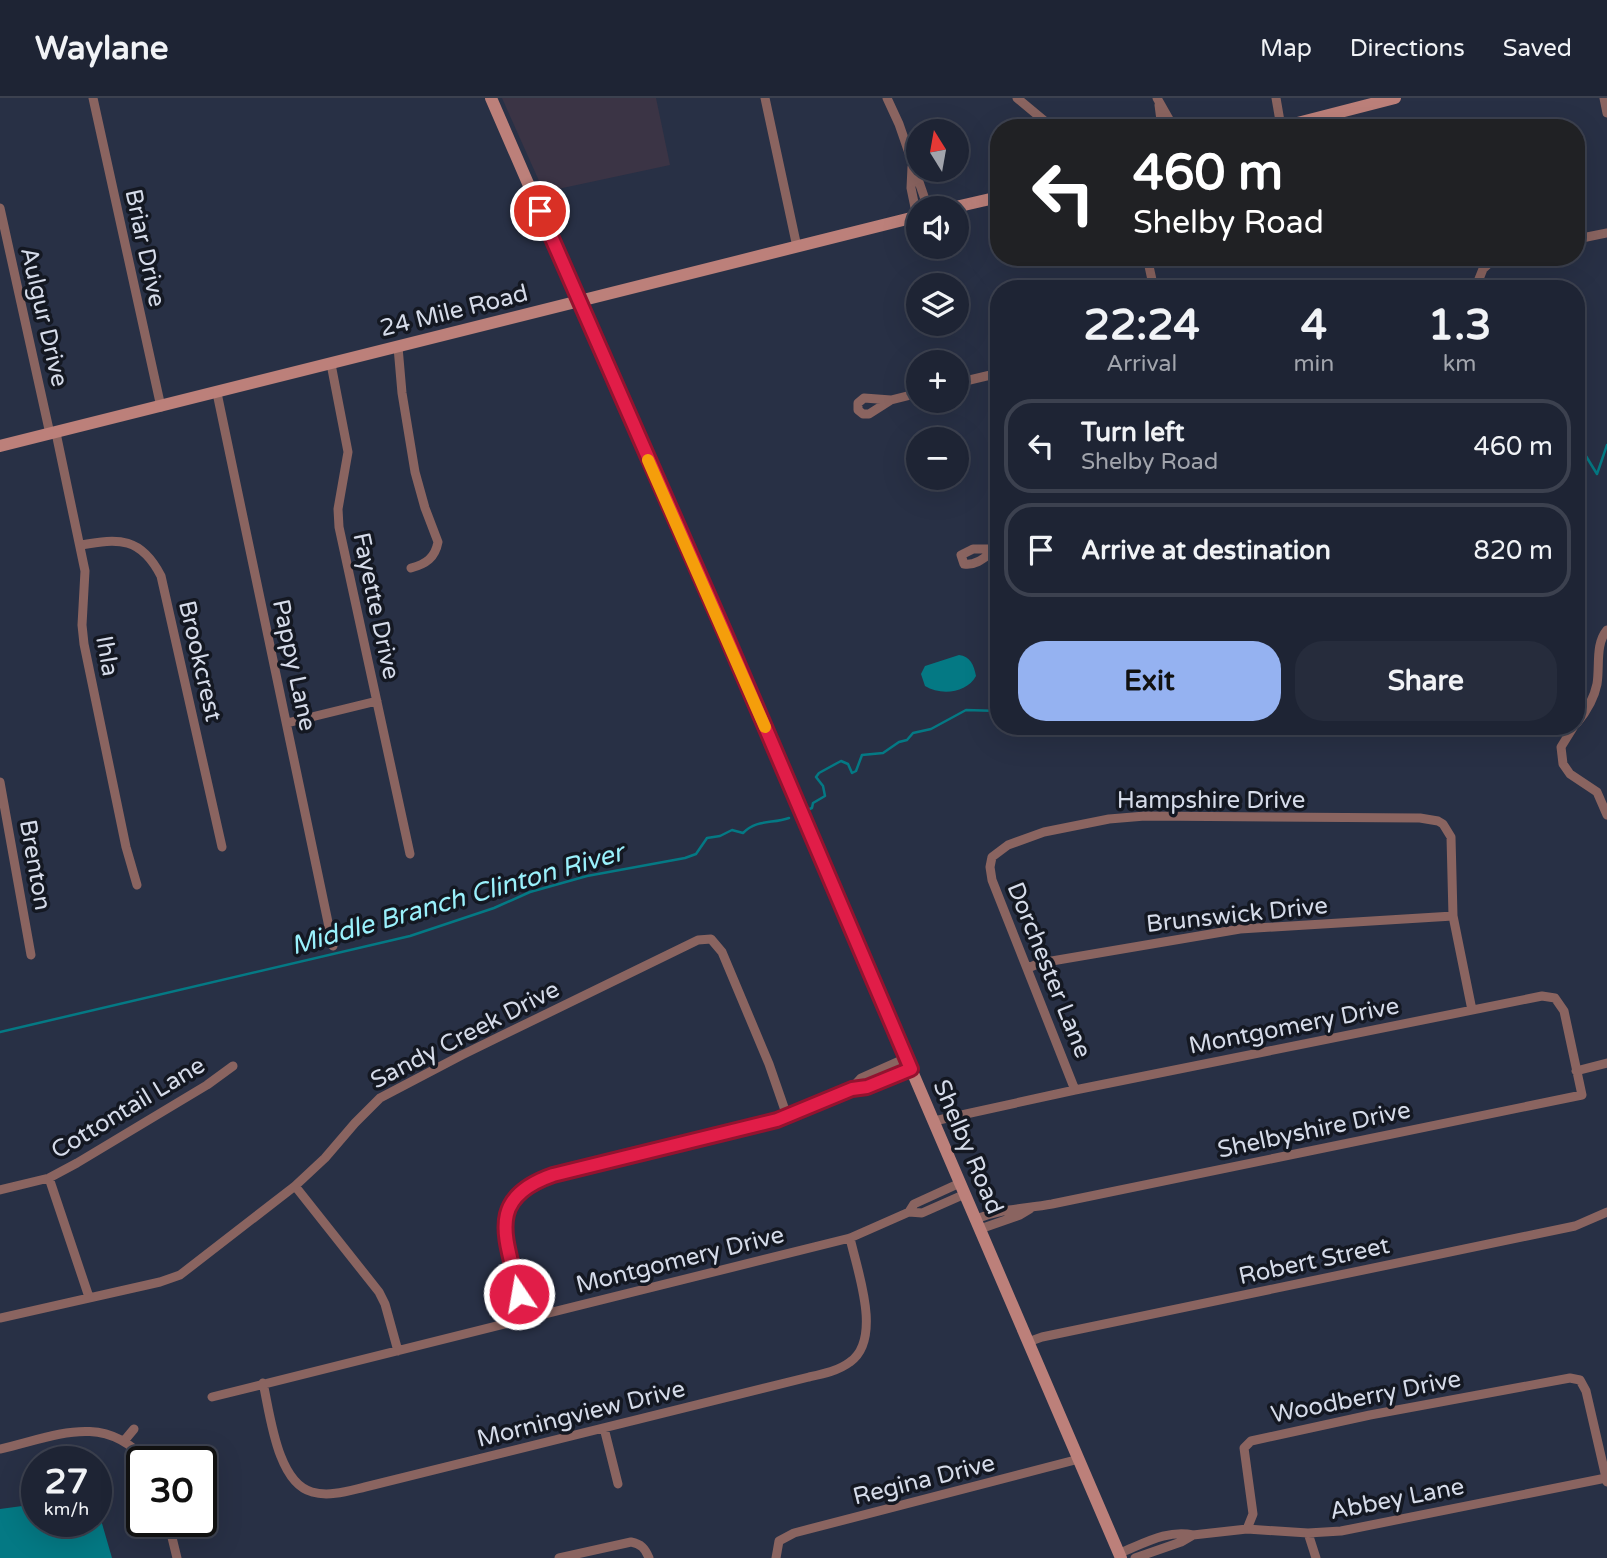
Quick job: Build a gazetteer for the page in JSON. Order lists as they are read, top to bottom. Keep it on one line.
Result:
{"streets":{"street":["Briar Drive","24 Mile Road","Aulgur Drive","Fayette Drive","Ihla","Brookcrest","Pappy Lane","Hampshire Drive","Brenton","Brunswick Drive","Dorchester Lane","Montgomery Drive","Sandy Creek Drive","Cottontail Lane","Shelbyshire Drive","Shelby Road","Robert Street","Woodberry Drive","Morningview Drive","Regina Drive","Abbey Lane"]},"crossings":[["Briar Drive","24 Mile Road"],["24 Mile Road","Aulgur Drive"],["24 Mile Road","Fayette Drive"],["24 Mile Road","Ihla"],["24 Mile Road","Pappy Lane"],["24 Mile Road","Shelby Road"],["Aulgur Drive","Ihla"],["Ihla","Brookcrest"],["Hampshire Drive","Brunswick Drive"],["Hampshire Drive","Dorchester Lane"],["Brunswick Drive","Dorchester Lane"],["Dorchester Lane","Montgomery Drive"],["Montgomery Drive","Shelbyshire Drive"],["Montgomery Drive","Shelby Road"],["Montgomery Drive","Morningview Drive"],["Shelbyshire Drive","Shelby Road"],["Shelby Road","Robert Street"],["Shelby Road","Regina Drive"],["Shelby Road","Abbey Lane"],["Woodberry Drive","Abbey Lane"]],"water":["Middle Branch Clinton River"],"north":"top","page":{"header":"Waylane","nav":["Map","Directions","Saved"],"map_buttons":["+","−"],"turn":["460 m","Shelby Road"],"eta":["22:24","Arrival","4","min","1.3","km"],"list":[{"name":"Turn left","note":"Shelby Road","value":"460 m"},{"name":"Arrive at destination","value":"820 m"}],"buttons":["Exit","Share"],"speed":"27 km/h","limit":"30"}}
